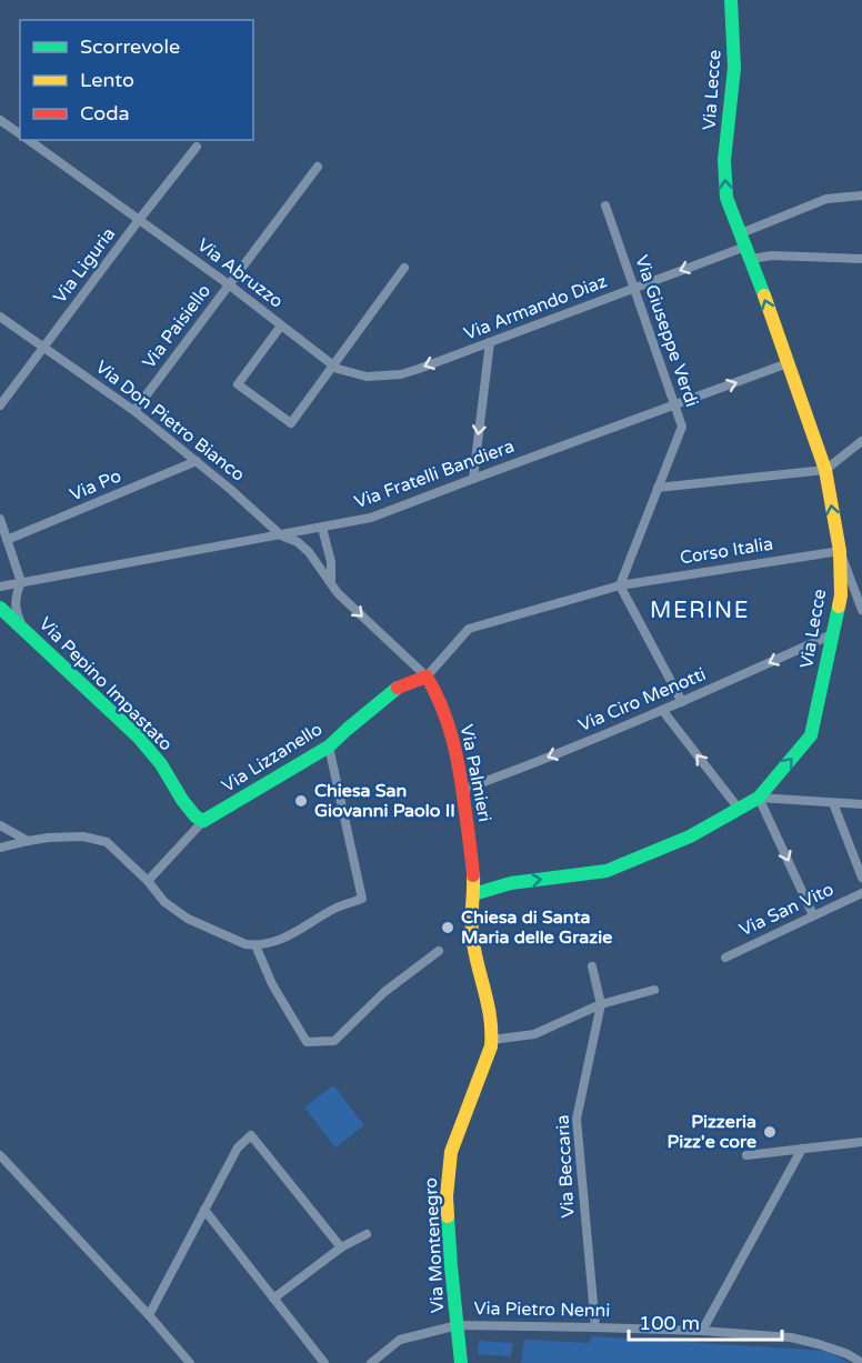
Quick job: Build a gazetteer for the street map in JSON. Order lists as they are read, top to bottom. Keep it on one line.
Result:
{"streets":{"street":["Via Lecce","Via Liguria","Via Abruzzo","Via Armando Diaz","Via Paisiello","Via Giuseppe Verdi","Via Don Pietro Bianco","Via Fratelli Bandiera","Via Po","Corso Italia","Via Pepino Impastato","Via Ciro Menotti","Via Lizzanello","Via Palmieri","Via San Vito","Via Beccaria","Via Montenegro","Via Pietro Nenni"]},"crossings":[["Via Lecce","Via Armando Diaz"],["Via Lecce","Via Fratelli Bandiera"],["Via Lecce","Corso Italia"],["Via Lecce","Via Ciro Menotti"],["Via Lecce","Via Palmieri"],["Via Lecce","Via Montenegro"],["Via Liguria","Via Abruzzo"],["Via Liguria","Via Don Pietro Bianco"],["Via Abruzzo","Via Armando Diaz"],["Via Abruzzo","Via Paisiello"],["Via Armando Diaz","Via Giuseppe Verdi"],["Via Paisiello","Via Don Pietro Bianco"],["Via Giuseppe Verdi","Via Fratelli Bandiera"],["Via Giuseppe Verdi","Corso Italia"],["Via Don Pietro Bianco","Via Fratelli Bandiera"],["Via Don Pietro Bianco","Via Po"],["Via Don Pietro Bianco","Via Palmieri"],["Via Fratelli Bandiera","Via Palmieri"],["Corso Italia","Via Lizzanello"],["Corso Italia","Via Palmieri"],["Via Pepino Impastato","Via Lizzanello"],["Via Ciro Menotti","Via Palmieri"],["Via Lizzanello","Via Palmieri"],["Via Palmieri","Via Montenegro"],["Via Beccaria","Via Pietro Nenni"],["Via Montenegro","Via Pietro Nenni"]],"one_way":["Via Lecce","Via Armando Diaz","Via Ciro Menotti"],"districts":["MERINE"],"places":["Chiesa San Giovanni Paolo II","Chiesa di Santa Maria delle Grazie","Pizzeria Pizz'e core"],"legend":["Scorrevole","Lento","Coda"],"scale_bar":"100 m"}
